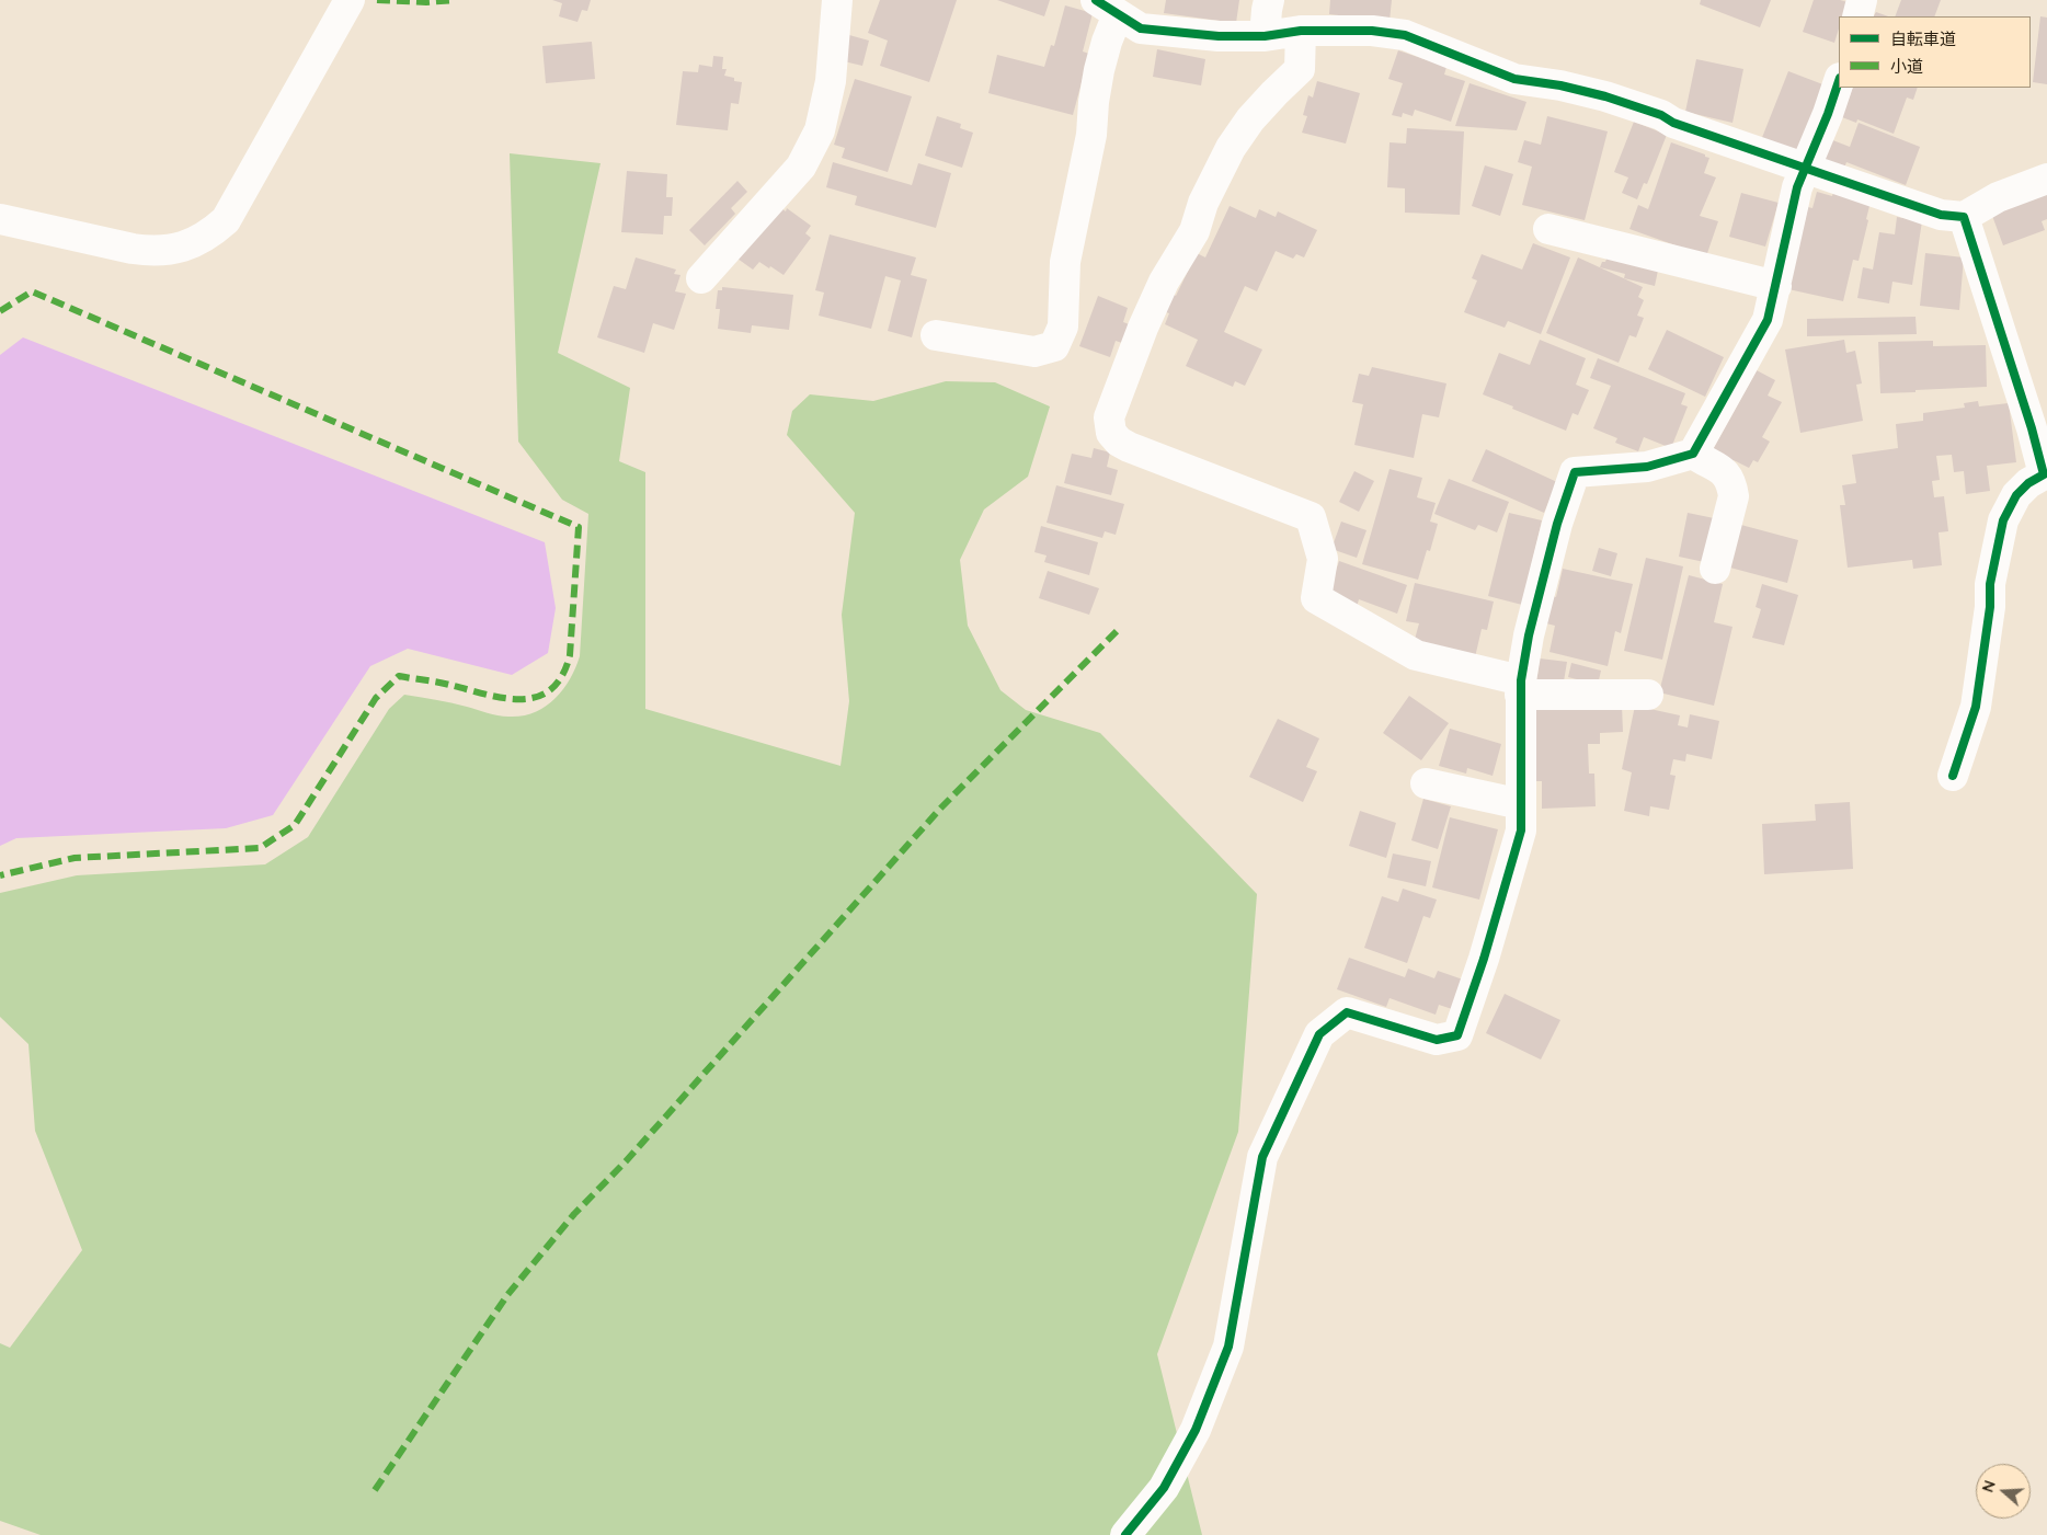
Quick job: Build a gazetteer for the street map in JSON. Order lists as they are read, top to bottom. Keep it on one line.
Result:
{"legend":["自転車道","小道"],"north":"left"}
